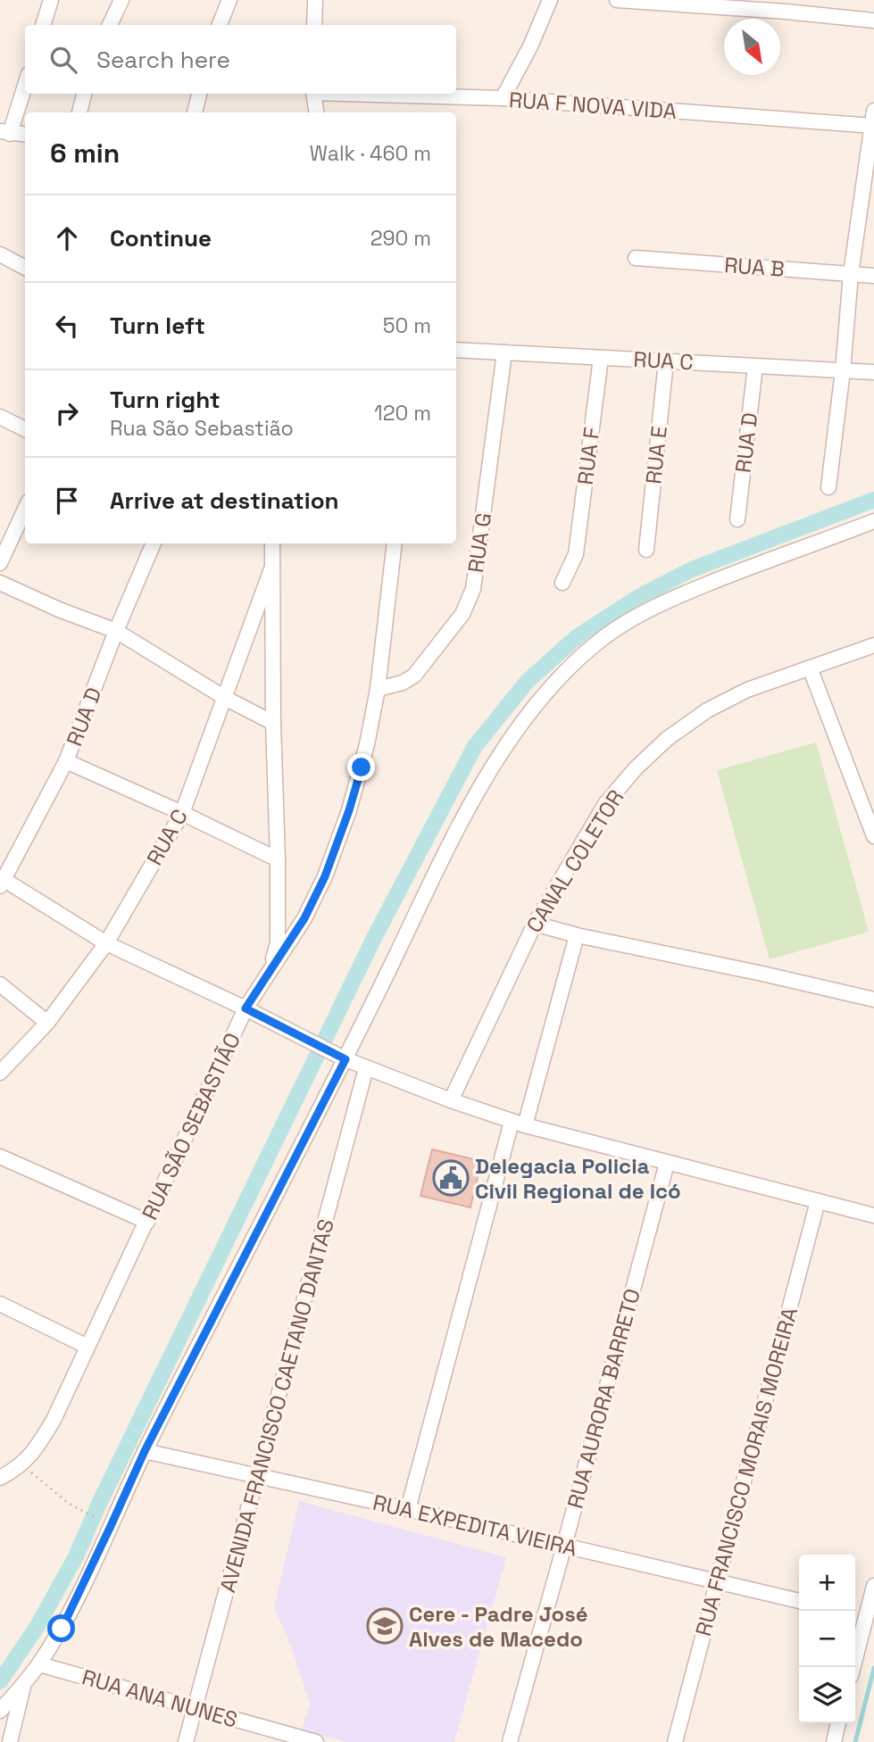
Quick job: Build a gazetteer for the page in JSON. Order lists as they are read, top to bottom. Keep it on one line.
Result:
{"streets":{"street":["RUA F NOVA VIDA","RUA B","RUA C","RUA D","RUA E","RUA F","RUA G","CANAL COLETOR","RUA SÃO SEBASTIÃO","RUA AURORA BARRETO","AVENIDA FRANCISCO CAETANO DANTAS","RUA FRANCISCO MORAIS MOREIRA","RUA EXPEDITA VIEIRA","RUA ANA NUNES"]},"crossings":[["RUA C","RUA D"],["RUA C","RUA E"],["RUA C","RUA F"],["RUA C","RUA G"],["RUA G","RUA SÃO SEBASTIÃO"],["RUA AURORA BARRETO","RUA EXPEDITA VIEIRA"],["AVENIDA FRANCISCO CAETANO DANTAS","RUA EXPEDITA VIEIRA"],["AVENIDA FRANCISCO CAETANO DANTAS","RUA ANA NUNES"],["RUA FRANCISCO MORAIS MOREIRA","RUA EXPEDITA VIEIRA"]],"places":{"public building":["Delegacia Policia Civil Regional de Icó"],"school or university":["Cere - Padre José Alves de Macedo"]},"north":"bottom right","page":{"search":"Search here","heading":["6 min","Walk · 460 m"],"list":[["Continue","290 m"],["Turn left","50 m"],["Turn right","Rua São Sebastião","120 m"],"Arrive at destination"],"map_buttons":["+","−"]}}
